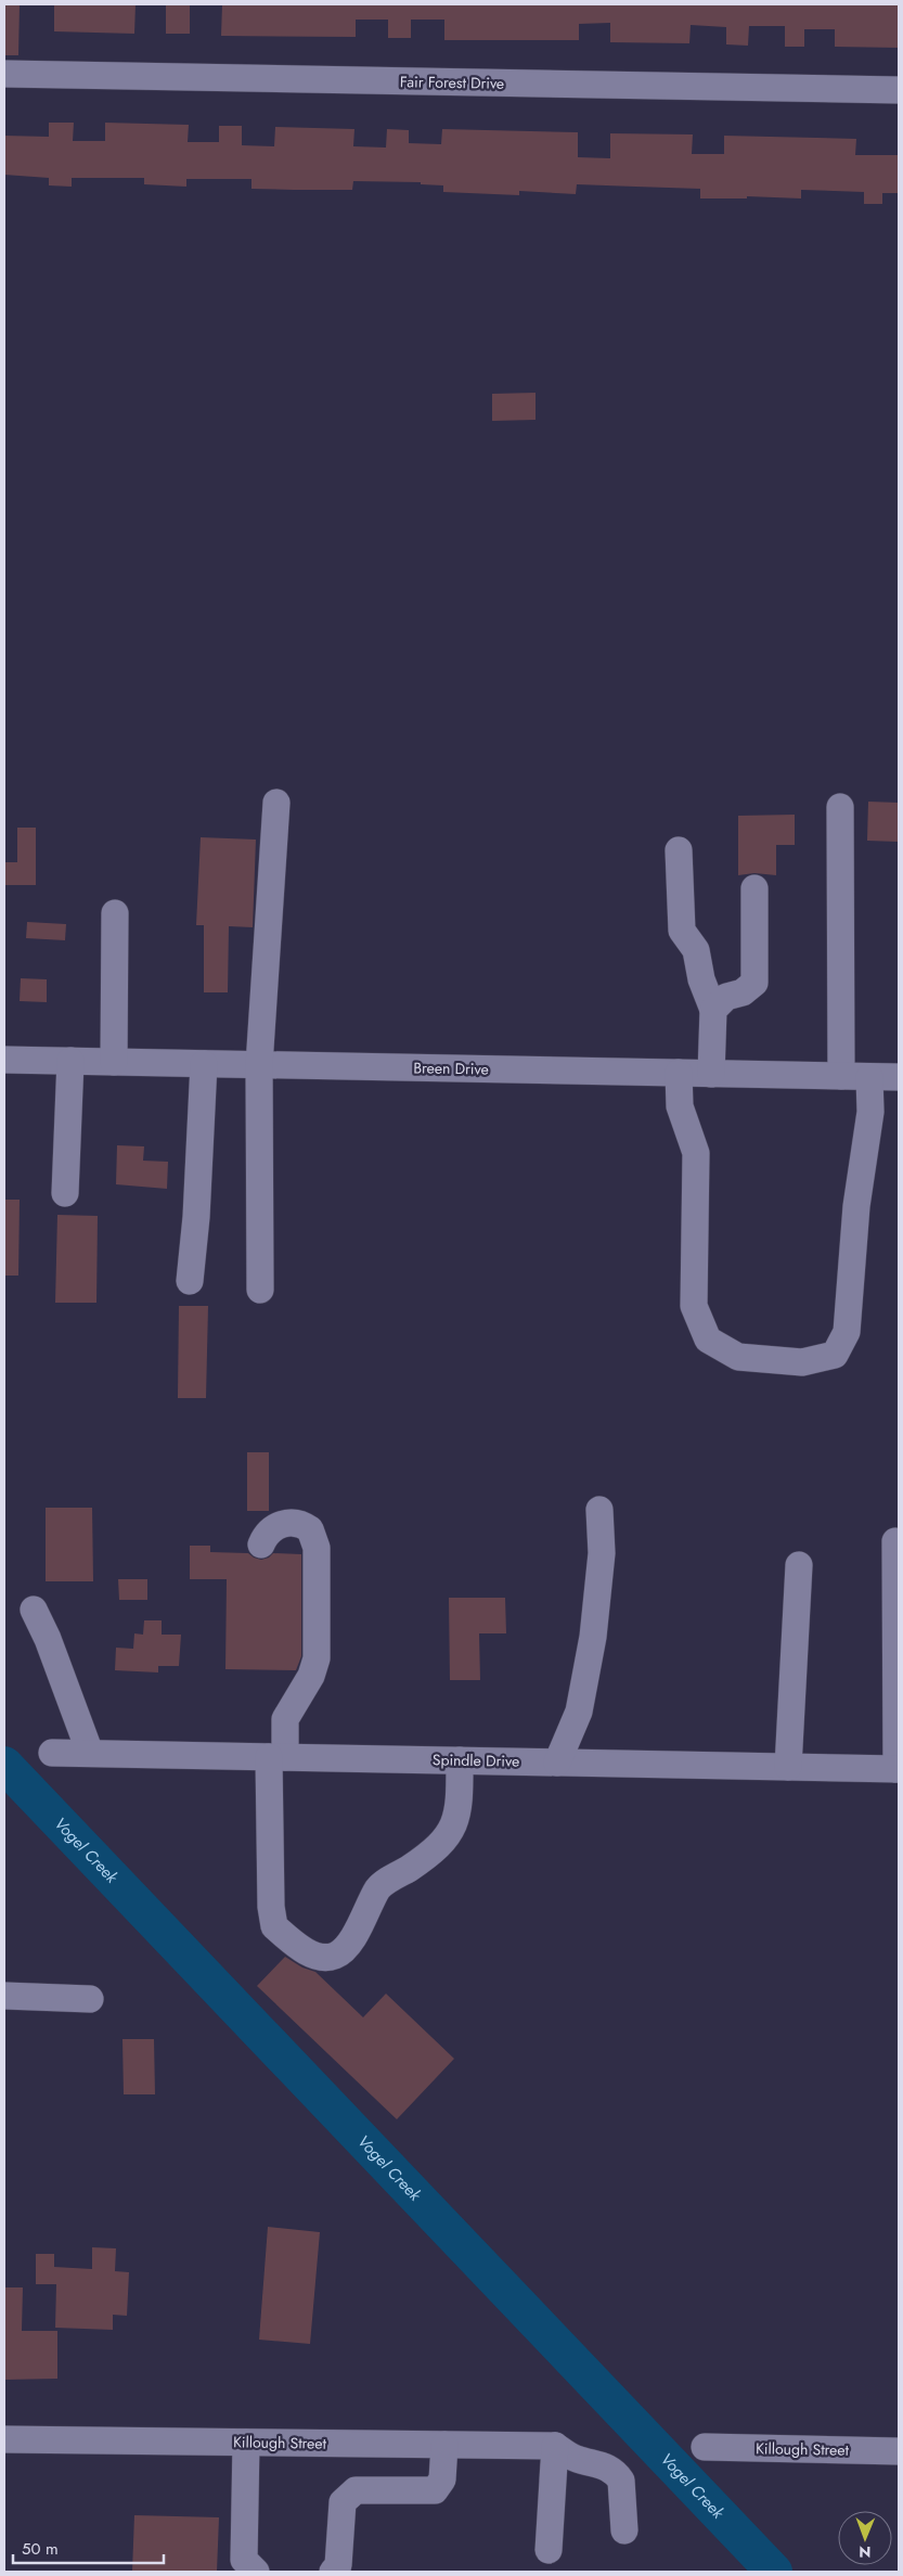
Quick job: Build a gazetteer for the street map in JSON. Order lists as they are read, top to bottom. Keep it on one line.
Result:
{"streets":{"street":["Fair Forest Drive","Breen Drive","Spindle Drive","Killough Street"]},"water":["Vogel Creek"],"scale_bar":"50 m","north":"bottom"}
